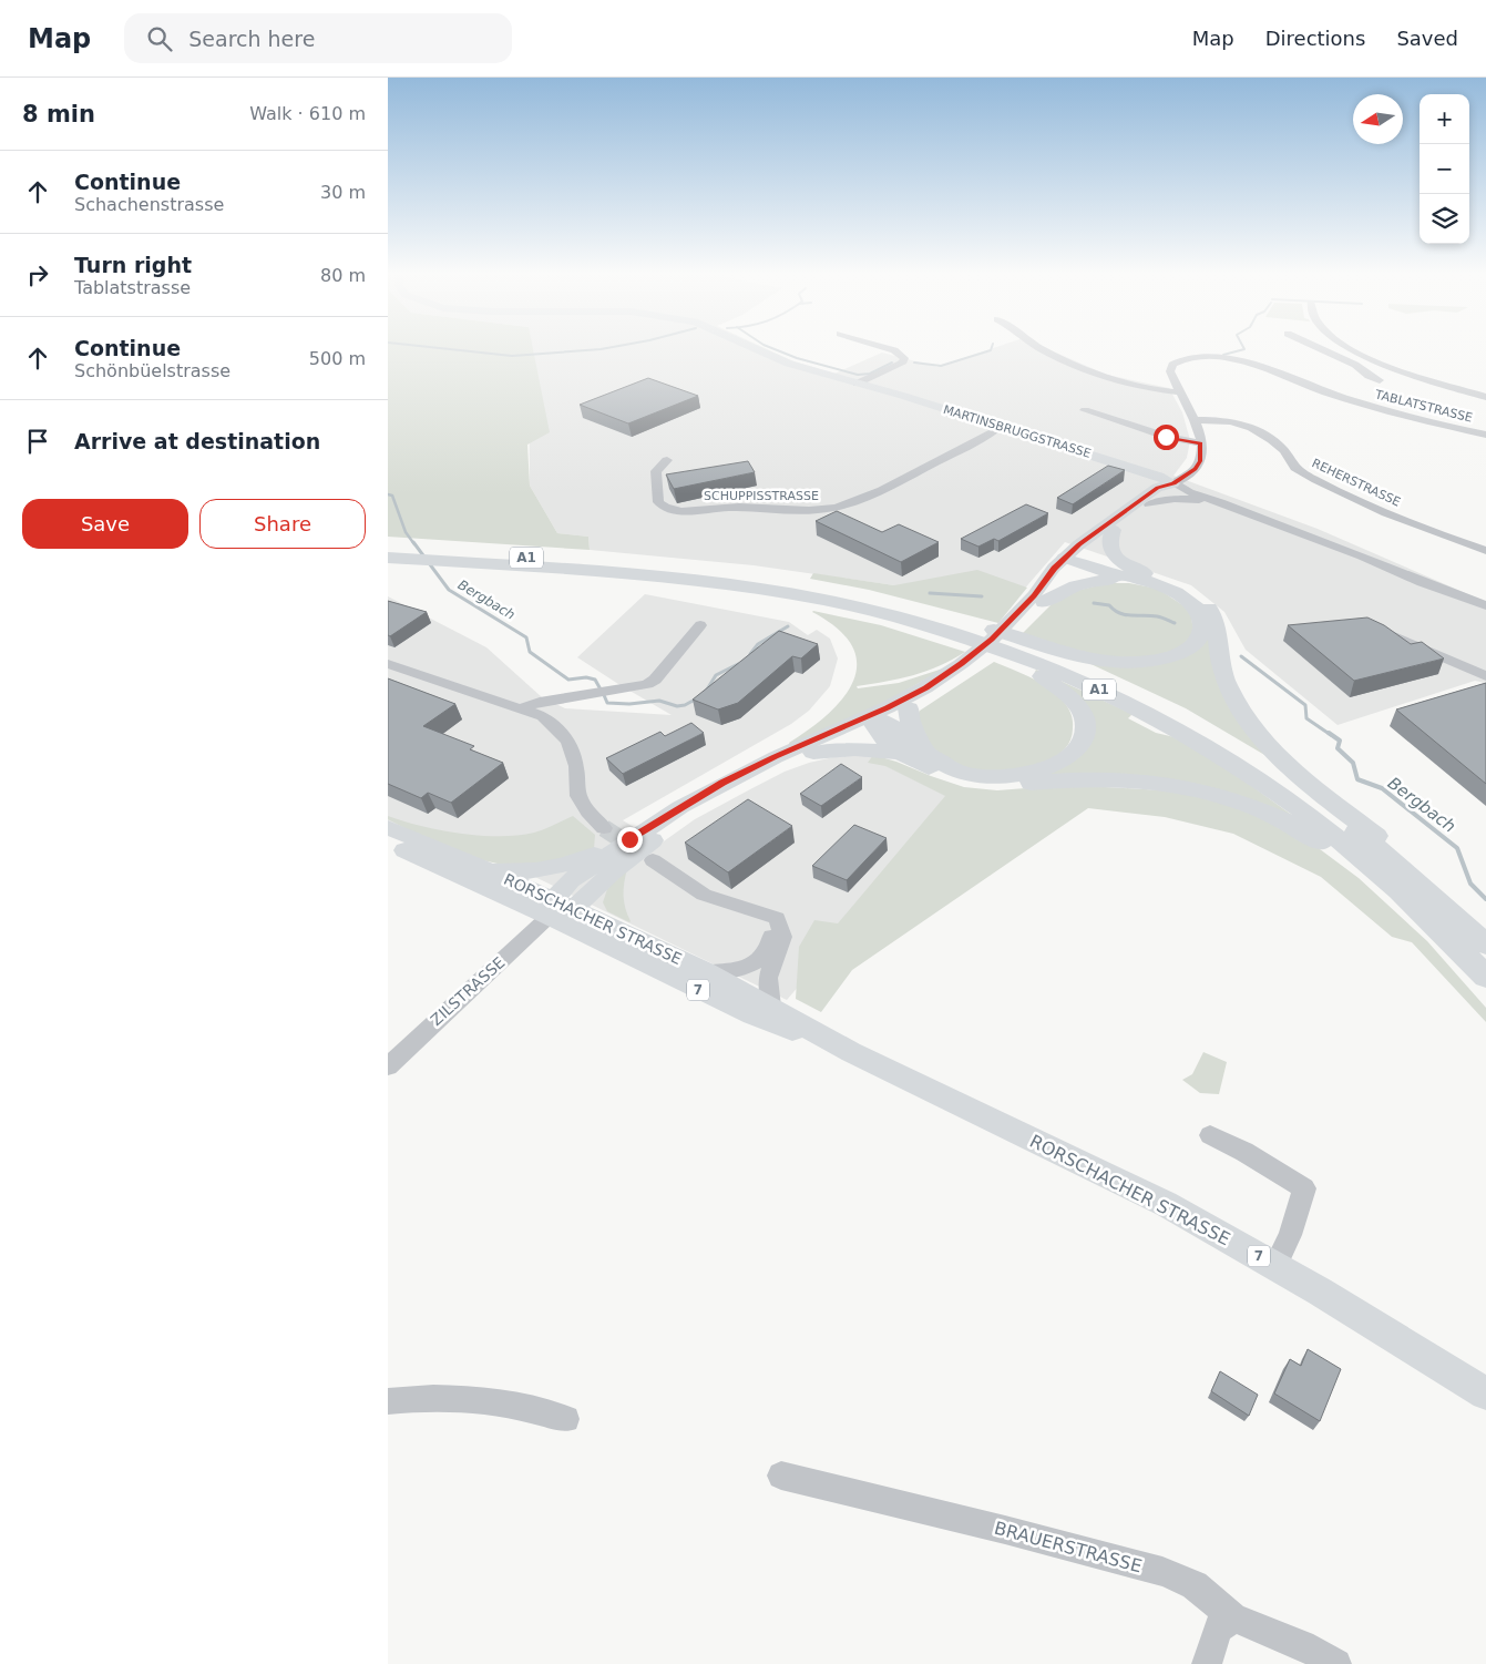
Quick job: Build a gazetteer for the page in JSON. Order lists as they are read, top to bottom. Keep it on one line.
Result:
{"streets":{"highway":["A1"],"main road":["MARTINSBRUGGSTRASSE","RORSCHACHER STRASSE","7"],"street":["TABLATSTRASSE","REHERSTRASSE","SCHUPPISSTRASSE","ZILSTRASSE","BRAUERSTRASSE"]},"crossings":[["TABLATSTRASSE","REHERSTRASSE"],["MARTINSBRUGGSTRASSE","SCHUPPISSTRASSE"],["RORSCHACHER STRASSE","ZILSTRASSE"]],"water":["Bergbach"],"north":"left","page":{"header":"Map","search":"Search here","nav":["Map","Directions","Saved"],"heading":["8 min","Walk · 610 m"],"map_buttons":["+","−"],"list":[["Continue","Schachenstrasse","30 m"],["Turn right","Tablatstrasse","80 m"],["Continue","Schönbüelstrasse","500 m"],"Arrive at destination"],"buttons":["Save","Share"]}}
